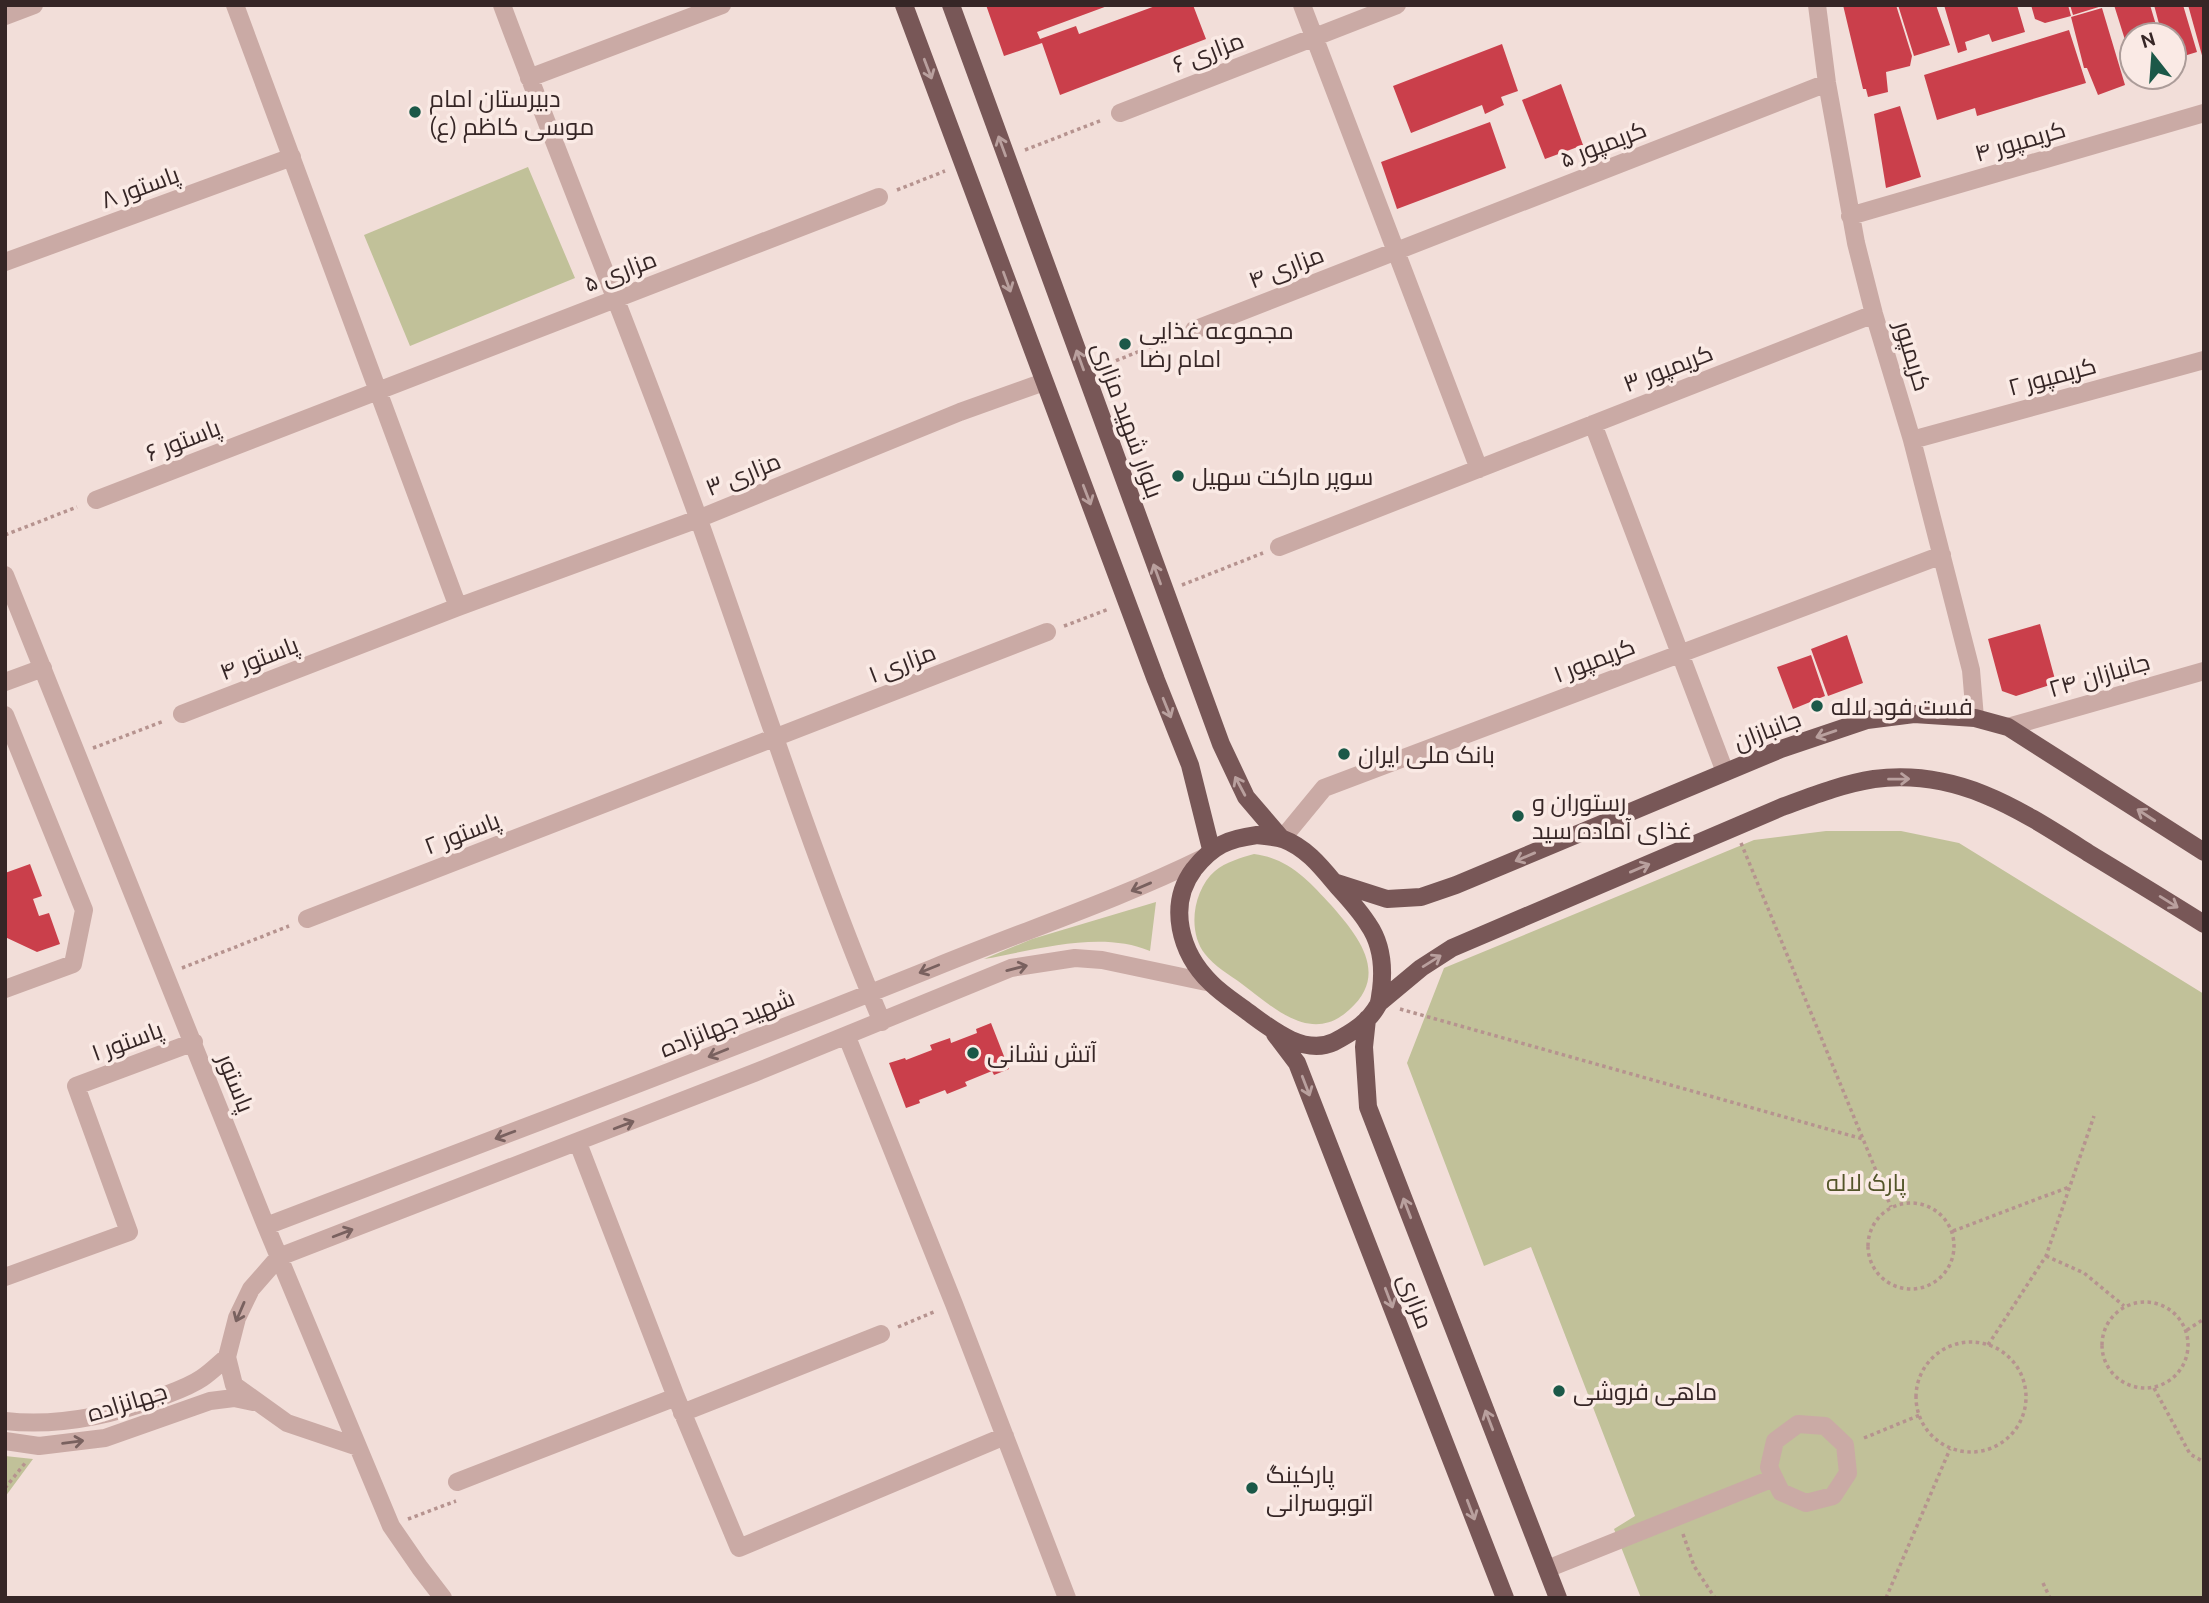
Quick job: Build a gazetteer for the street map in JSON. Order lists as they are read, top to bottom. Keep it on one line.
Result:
{"streets":{"main road":["بلوار شهید مزاری","جانبازان","مزاری"],"street":["مزاری ۶","کریمپور ۴","کریمپور ۵","پاستور ۸","مزاری ۴","مزاری ۵","کریمپور","کریمپور ۳","کریمپور ۲","پاستور ۶","مزاری ۳","پاستور ۴","کریمپور ۱","مزاری ۱","جانبازان ۲۴","پاستور ۲","شهید جهانزاده","پاستور ۱","پاستور","جهانزاده"]},"crossings":[["کریمپور ۴","کریمپور"],["کریمپور ۵","مزاری ۴"],["کریمپور ۵","کریمپور"],["مزاری ۵","پاستور ۶"],["کریمپور","کریمپور ۳"],["کریمپور","کریمپور ۲"],["کریمپور","کریمپور ۱"],["کریمپور","جانبازان"],["بلوار شهید مزاری","کریمپور ۱"],["بلوار شهید مزاری","جانبازان"],["بلوار شهید مزاری","شهید جهانزاده"],["بلوار شهید مزاری","مزاری"],["مزاری ۳","پاستور ۴"],["کریمپور ۱","جانبازان"],["کریمپور ۱","شهید جهانزاده"],["کریمپور ۱","مزاری"],["مزاری ۱","پاستور ۲"],["جانبازان ۲۴","جانبازان"],["جانبازان","شهید جهانزاده"],["جانبازان","مزاری"],["شهید جهانزاده","پاستور"],["شهید جهانزاده","مزاری"],["پاستور ۱","پاستور"]],"parks":["پارک لاله"],"places":["دبیرستان امام موسی کاظم (ع)","مجموعه غذایی امام رضا","سوپر مارکت سهیل","فست فود لاله","بانک ملی ایران","رستوران و غذای آماده سید","آتش نشانی","ماهی فروشی","پارکینگ اتوبوسرانی"],"north":"top"}
